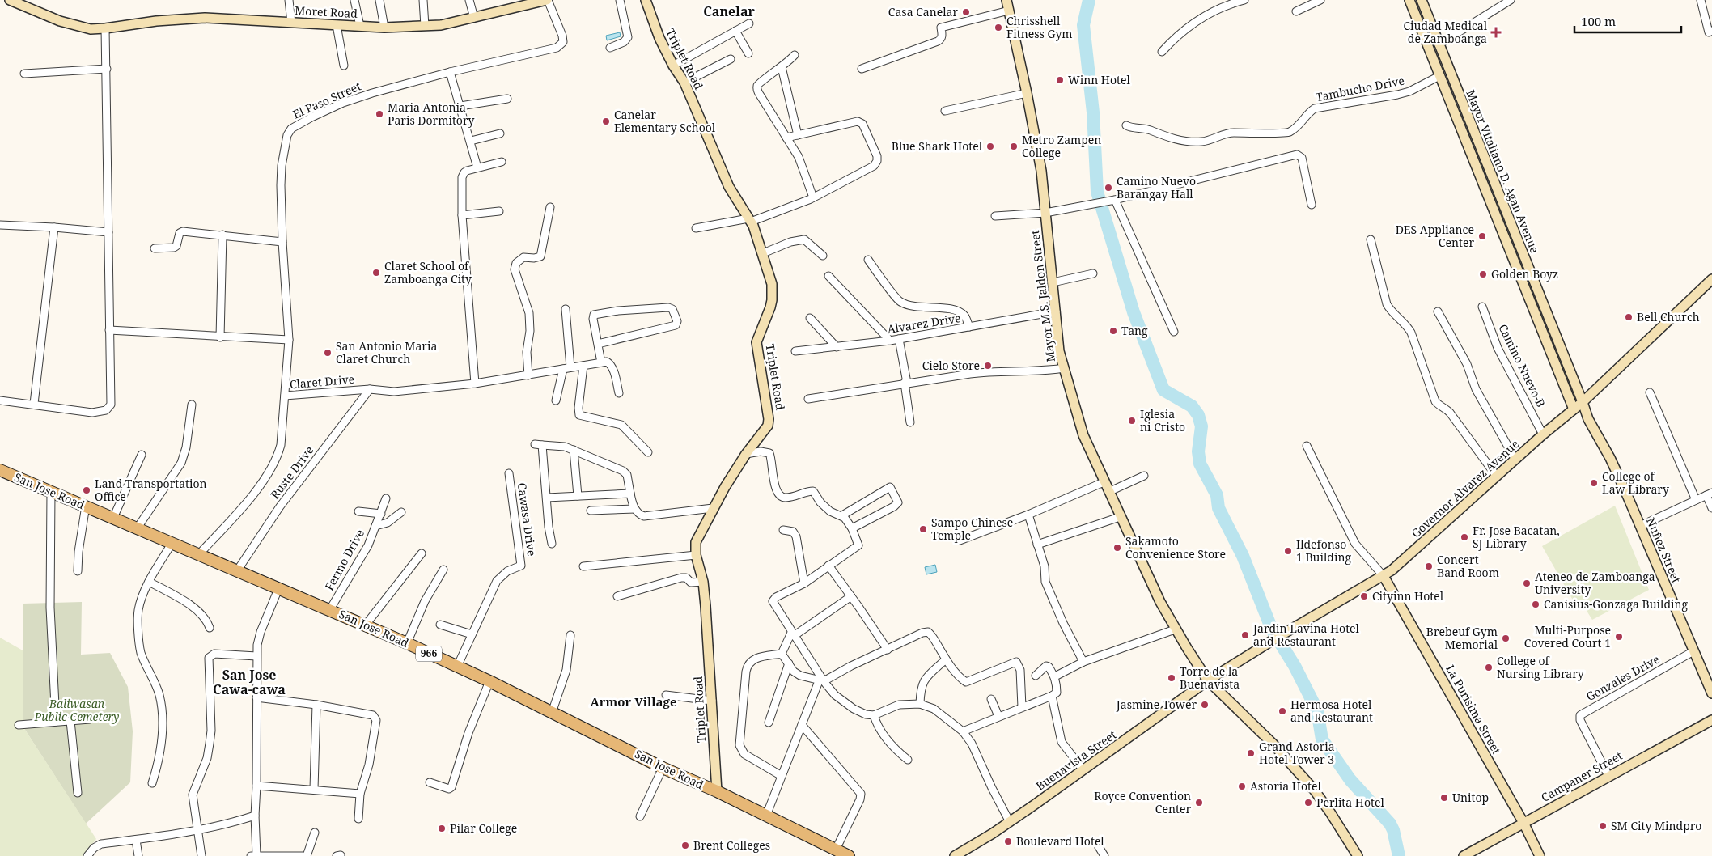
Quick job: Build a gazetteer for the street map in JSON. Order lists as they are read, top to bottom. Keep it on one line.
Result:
{"streets":{"main road":["Moret Road","Triplet Road","Mayor Vitaliano D. Agan Avenue","Mayor M.S. Jaldon Street","Governor Alvarez Avenue","San Jose Road","Nuñez Street","966","La Purisima Street","Buenavista Street","Campaner Street"],"street":["Tambucho Drive","El Paso Street","Alvarez Drive","Camino Nuevo-B","Claret Drive","Ruste Drive","Cawasa Drive","Fermo Drive","Gonzales Drive"]},"crossings":[["Moret Road","El Paso Street"],["Triplet Road","San Jose Road"],["Tambucho Drive","Mayor Vitaliano D. Agan Avenue"],["El Paso Street","Claret Drive"],["Mayor Vitaliano D. Agan Avenue","Governor Alvarez Avenue"],["Mayor Vitaliano D. Agan Avenue","Nuñez Street"],["Mayor M.S. Jaldon Street","Alvarez Drive"],["Mayor M.S. Jaldon Street","Governor Alvarez Avenue"],["Mayor M.S. Jaldon Street","Buenavista Street"],["Camino Nuevo-B","Governor Alvarez Avenue"],["Claret Drive","Ruste Drive"],["Claret Drive","San Jose Road"],["Ruste Drive","San Jose Road"],["Governor Alvarez Avenue","La Purisima Street"],["Governor Alvarez Avenue","Buenavista Street"],["San Jose Road","Cawasa Drive"],["San Jose Road","Fermo Drive"],["Nuñez Street","Gonzales Drive"],["Gonzales Drive","Campaner Street"],["La Purisima Street","Campaner Street"]],"districts":["Canelar","San Jose Cawa-cawa","Armor Village"],"parks":["Baliwasan Public Cemetery"],"places":{"other":["Casa Canelar","Chrisshell Fitness Gym","Winn Hotel","Maria Antonia Paris Dormitory","Canelar Elementary School","Blue Shark Hotel","Metro Zampen College","Camino Nuevo Barangay Hall","DES Appliance Center","Claret School of Zamboanga City","Golden Boyz","Bell Church","Tang","San Antonio Maria Claret Church","Cielo Store","Iglesia ni Cristo","College of Law Library","Land Transportation Office","Sampo Chinese Temple","Fr. Jose Bacatan, SJ Library","Sakamoto Convenience Store","Ildefonso 1 Building","Concert Band Room","Ateneo de Zamboanga University","Cityinn Hotel","Canisius-Gonzaga Building","Jardin Laviña Hotel and Restaurant","Multi-Purpose Covered Court 1","Brebeuf Gym Memorial","College of Nursing Library","Torre de la Buenavista","Jasmine Tower","Hermosa Hotel and Restaurant","Grand Astoria Hotel Tower 3","Astoria Hotel","Unitop","Royce Convention Center","Perlita Hotel","SM City Mindpro","Pilar College","Boulevard Hotel","Brent Colleges"],"health":["Ciudad Medical de Zamboanga"]},"scale_bar":"100 m"}
